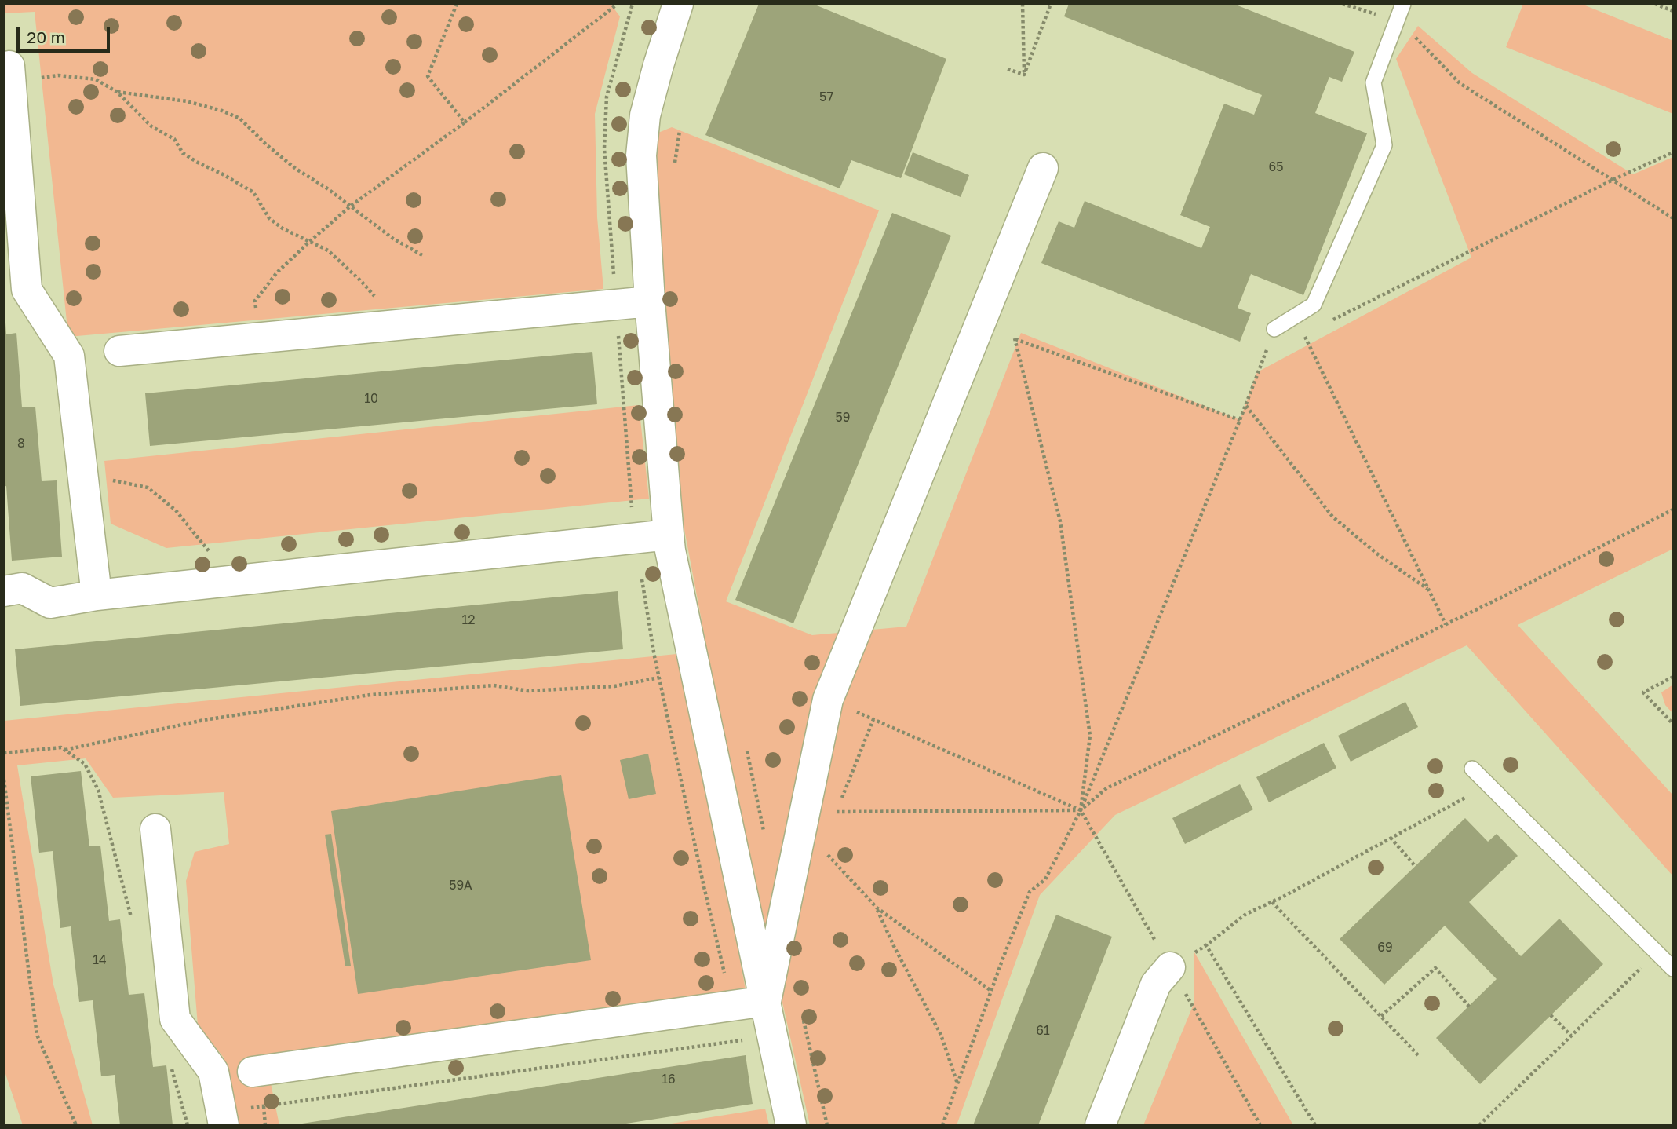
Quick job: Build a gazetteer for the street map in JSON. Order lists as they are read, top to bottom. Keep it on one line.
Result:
{"house_numbers":["57","65","10","59","8","12","59A","69","14","61","16"],"scale_bar":"20 m"}
